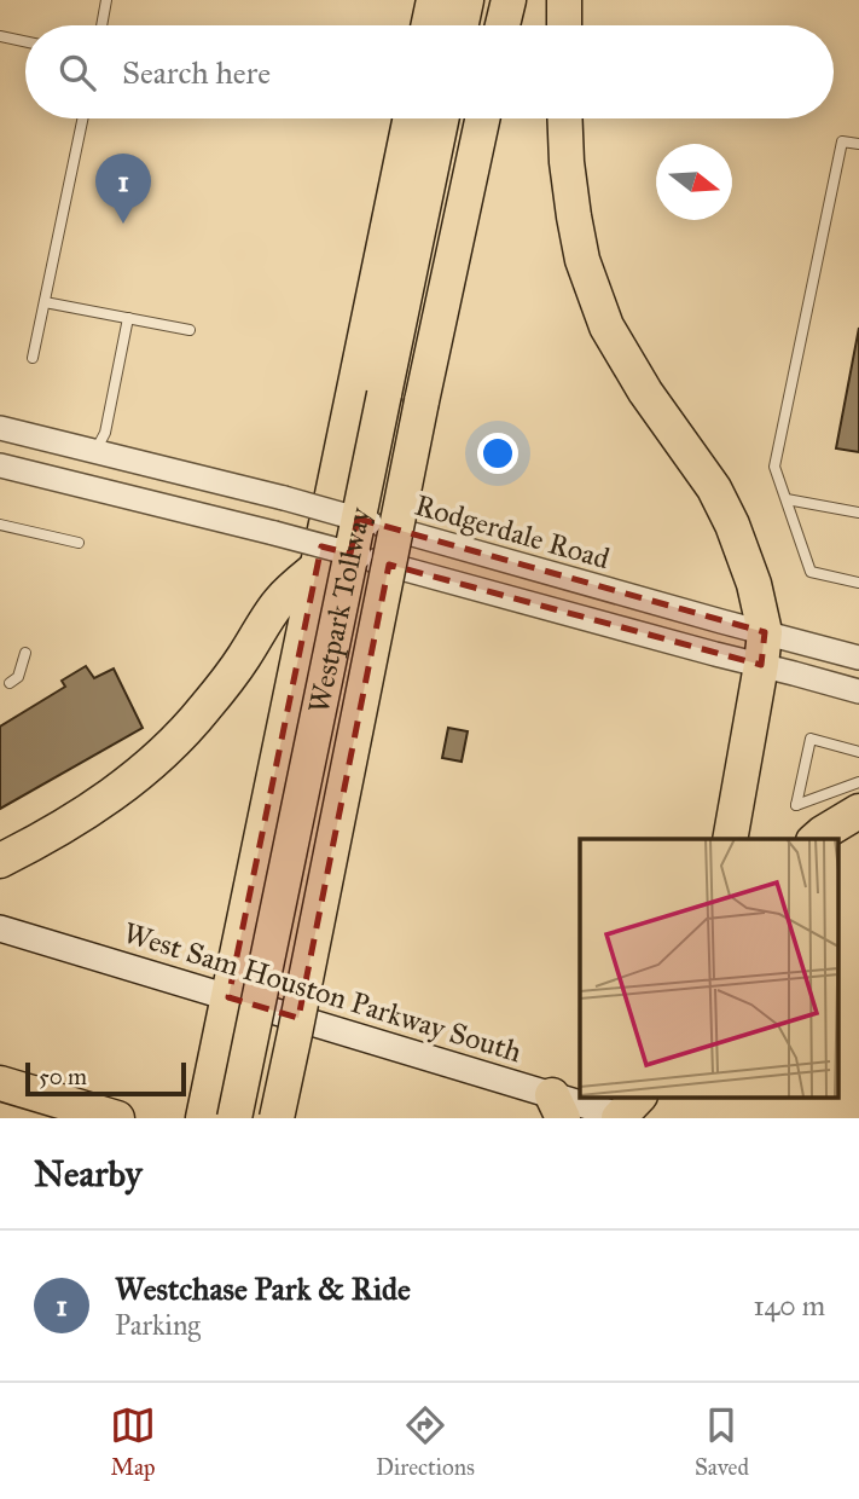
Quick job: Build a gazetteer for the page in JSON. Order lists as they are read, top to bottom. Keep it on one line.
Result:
{"streets":{"highway":["Westpark Tollway"],"main road":["West Sam Houston Parkway South"],"street":["Rodgerdale Road"]},"scale_bar":"50 m","north":"right","page":{"search":"Search here","pins":"1","scale":"50 m","heading":"Nearby","list":[{"mark":"1","name":"Westchase Park & Ride","note":"Parking","value":"140 m"}],"nav":["Map","Directions","Saved"]}}
